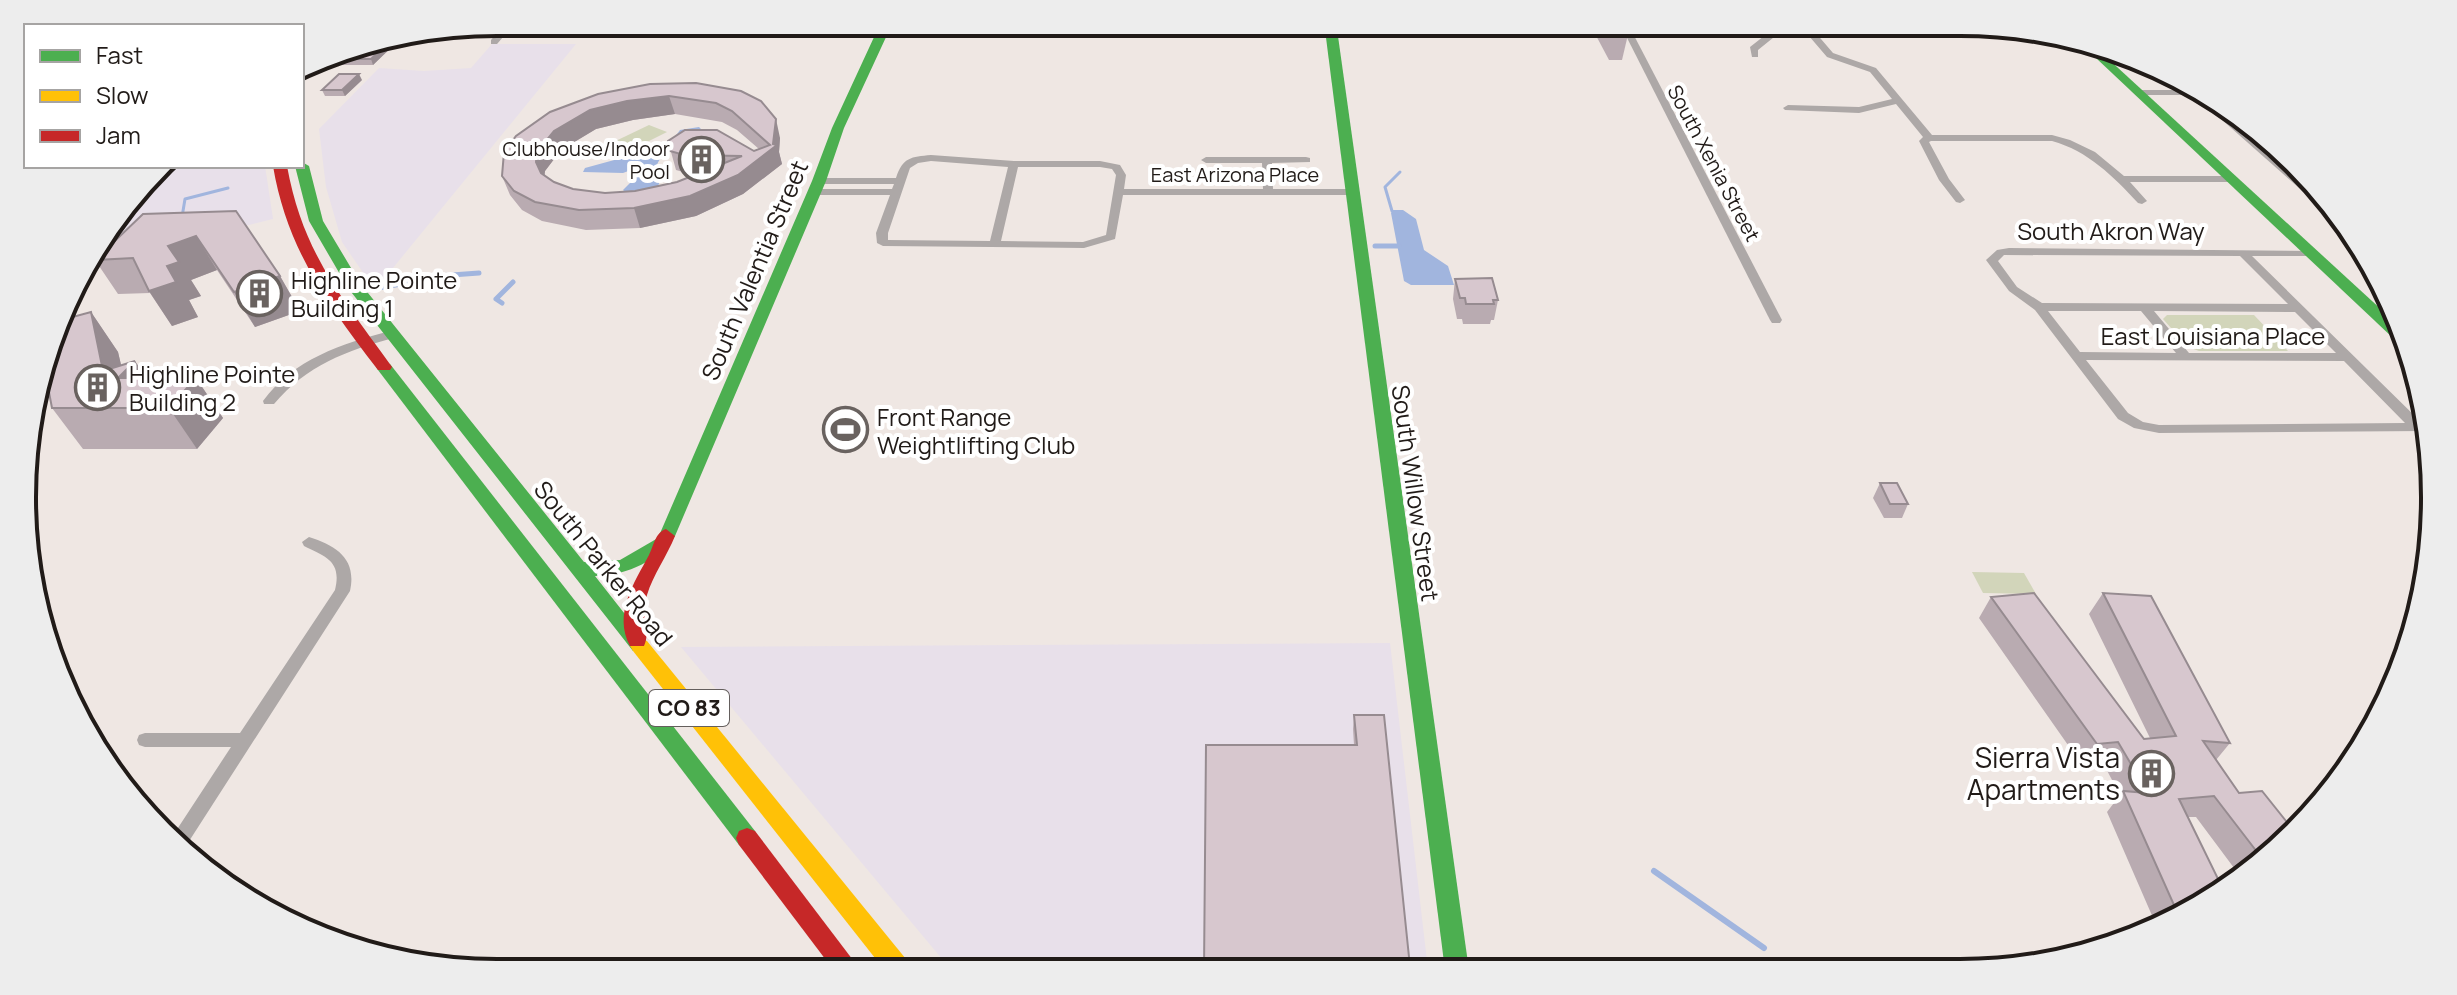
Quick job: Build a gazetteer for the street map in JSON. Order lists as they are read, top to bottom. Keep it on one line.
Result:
{"streets":{"street":["South Xenia Street","East Arizona Place","South Akron Way","South Valentia Street","East Louisiana Place","South Willow Street","South Parker Road","CO 83"]},"crossings":[["East Arizona Place","South Willow Street"],["South Akron Way","East Louisiana Place"],["South Valentia Street","South Parker Road"]],"places":{"building":["Clubhouse/Indoor Pool","Highline Pointe Building 1","Highline Pointe Building 2","Sierra Vista Apartments"],"sports":["Front Range Weightlifting Club"]},"legend":["Fast","Slow","Jam"]}
